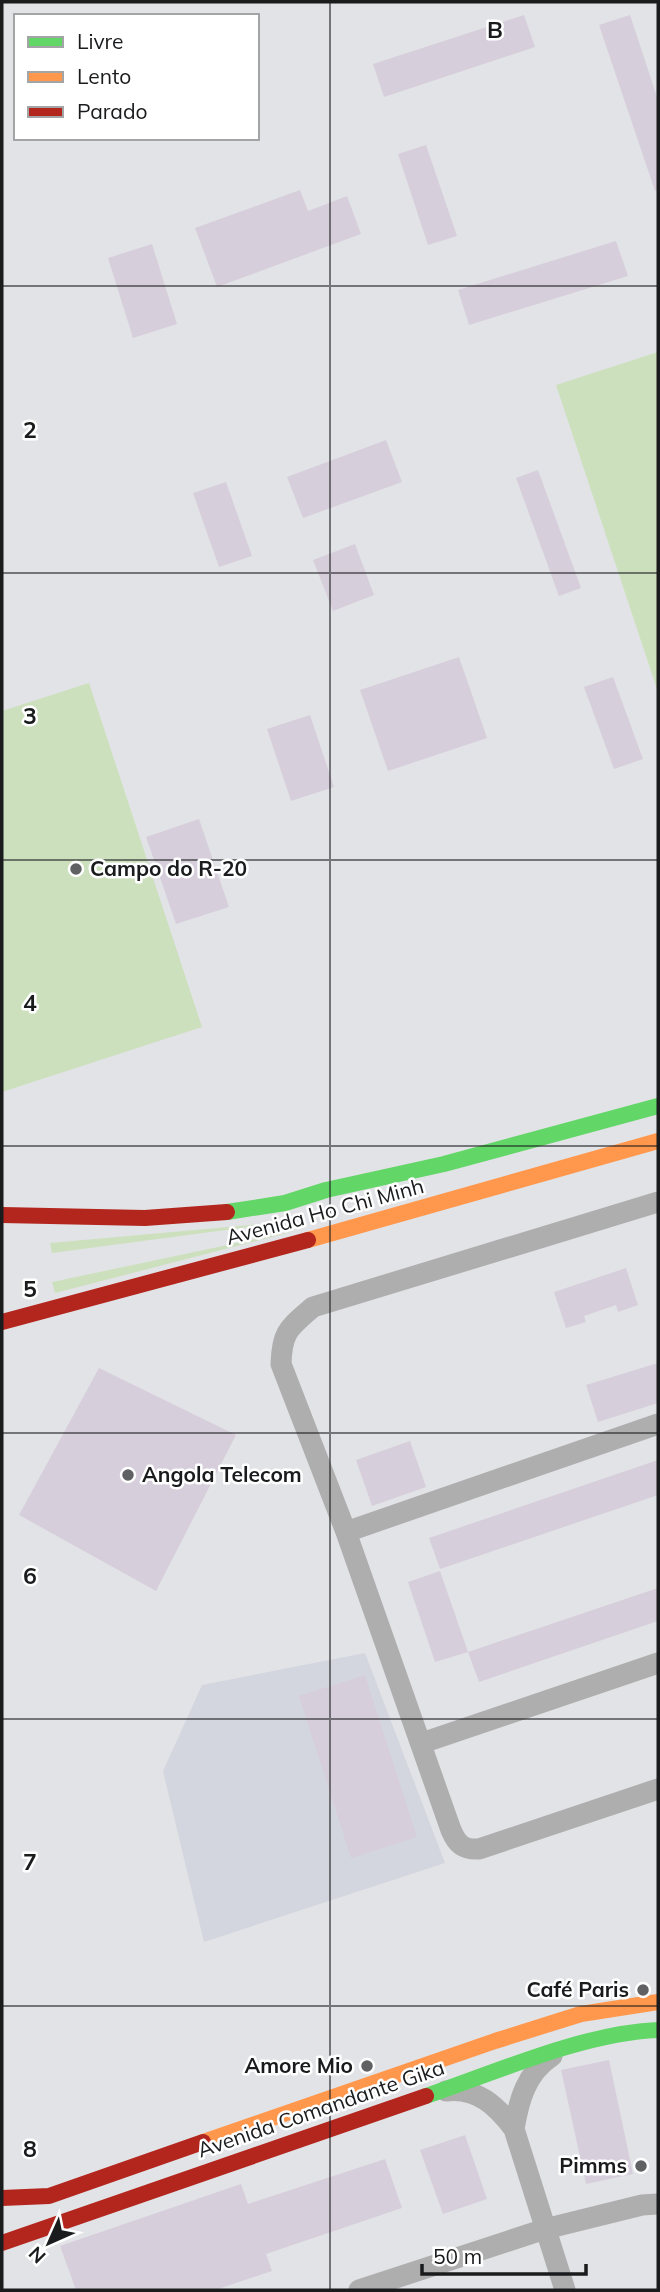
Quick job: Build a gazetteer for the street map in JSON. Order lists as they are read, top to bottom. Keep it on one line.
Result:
{"streets":{"street":["Avenida Ho Chi Minh","Avenida Comandante Gika"]},"places":["Campo do R-20","Angola Telecom","Café Paris","Amore Mio","Pimms"],"legend":["Livre","Lento","Parado"],"scale_bar":"50 m","north":"bottom left","grid":{"columns":["B"],"rows":["2","3","4","5","6","7","8"]}}
